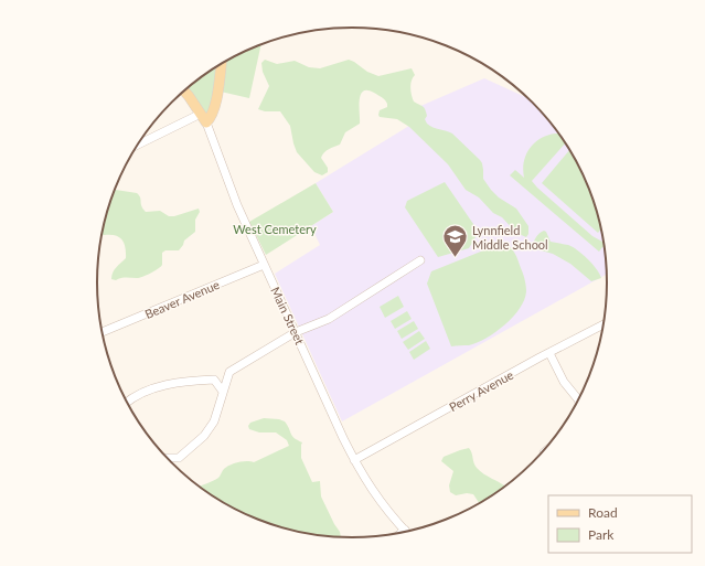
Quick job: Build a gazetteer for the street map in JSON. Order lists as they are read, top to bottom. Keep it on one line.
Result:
{"streets":{"main road":["Main Street"],"street":["Beaver Avenue","Perry Avenue"]},"crossings":[["Beaver Avenue","Main Street"],["Main Street","Perry Avenue"]],"parks":["West Cemetery"],"places":{"school or university":["Lynnfield Middle School"]},"legend":["Road","Park"]}
